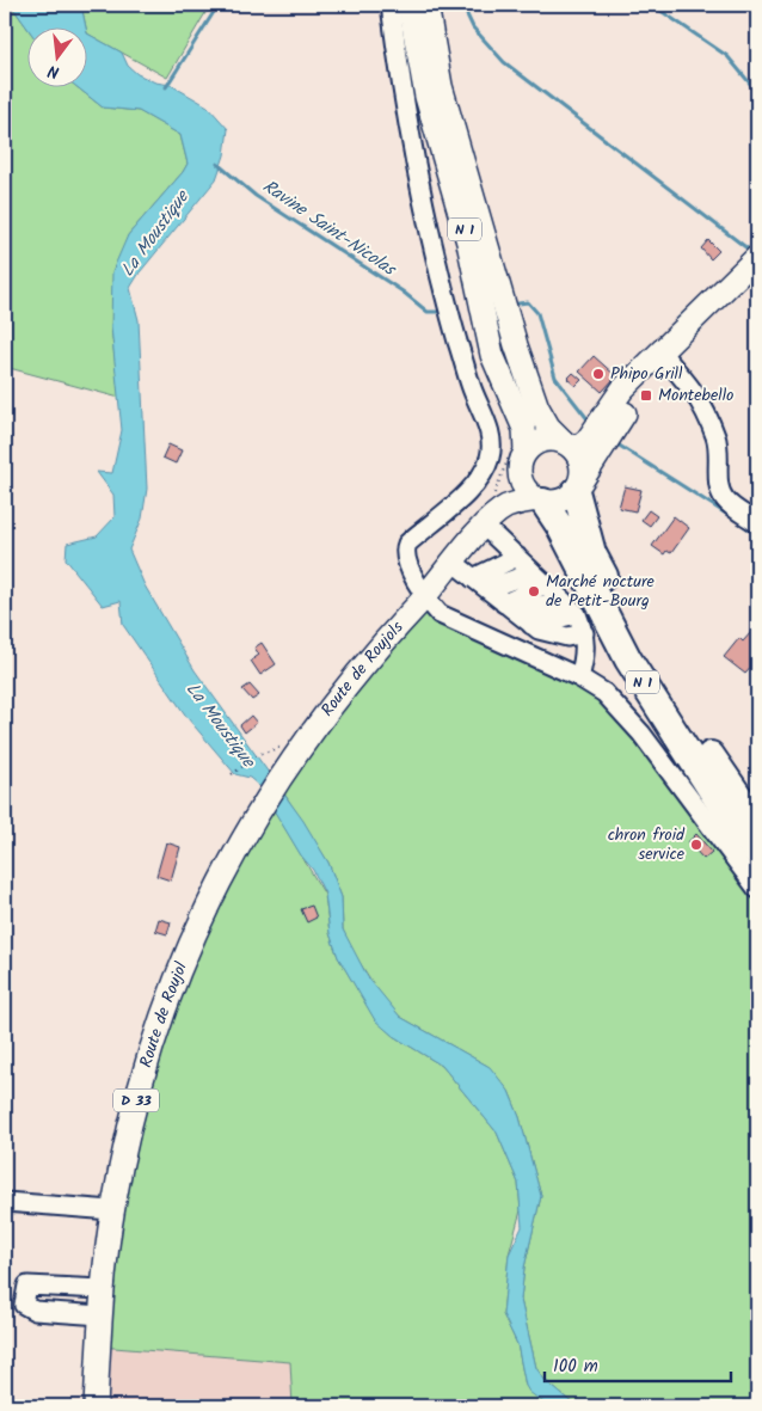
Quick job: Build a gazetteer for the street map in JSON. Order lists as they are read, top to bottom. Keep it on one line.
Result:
{"streets":{"highway":["N 1"],"main road":["Route de Roujols","Route de Roujol","D 33"]},"crossings":[["N 1","Route de Roujols"],["Route de Roujols","Route de Roujol"]],"water":["Ravine Saint-Nicolas","La Moustique"],"places":{"other":["Phipo Grill","Marché nocture de Petit-Bourg","chron froid service"],"transit":["Montebello"]},"scale_bar":"100 m","north":"bottom"}
